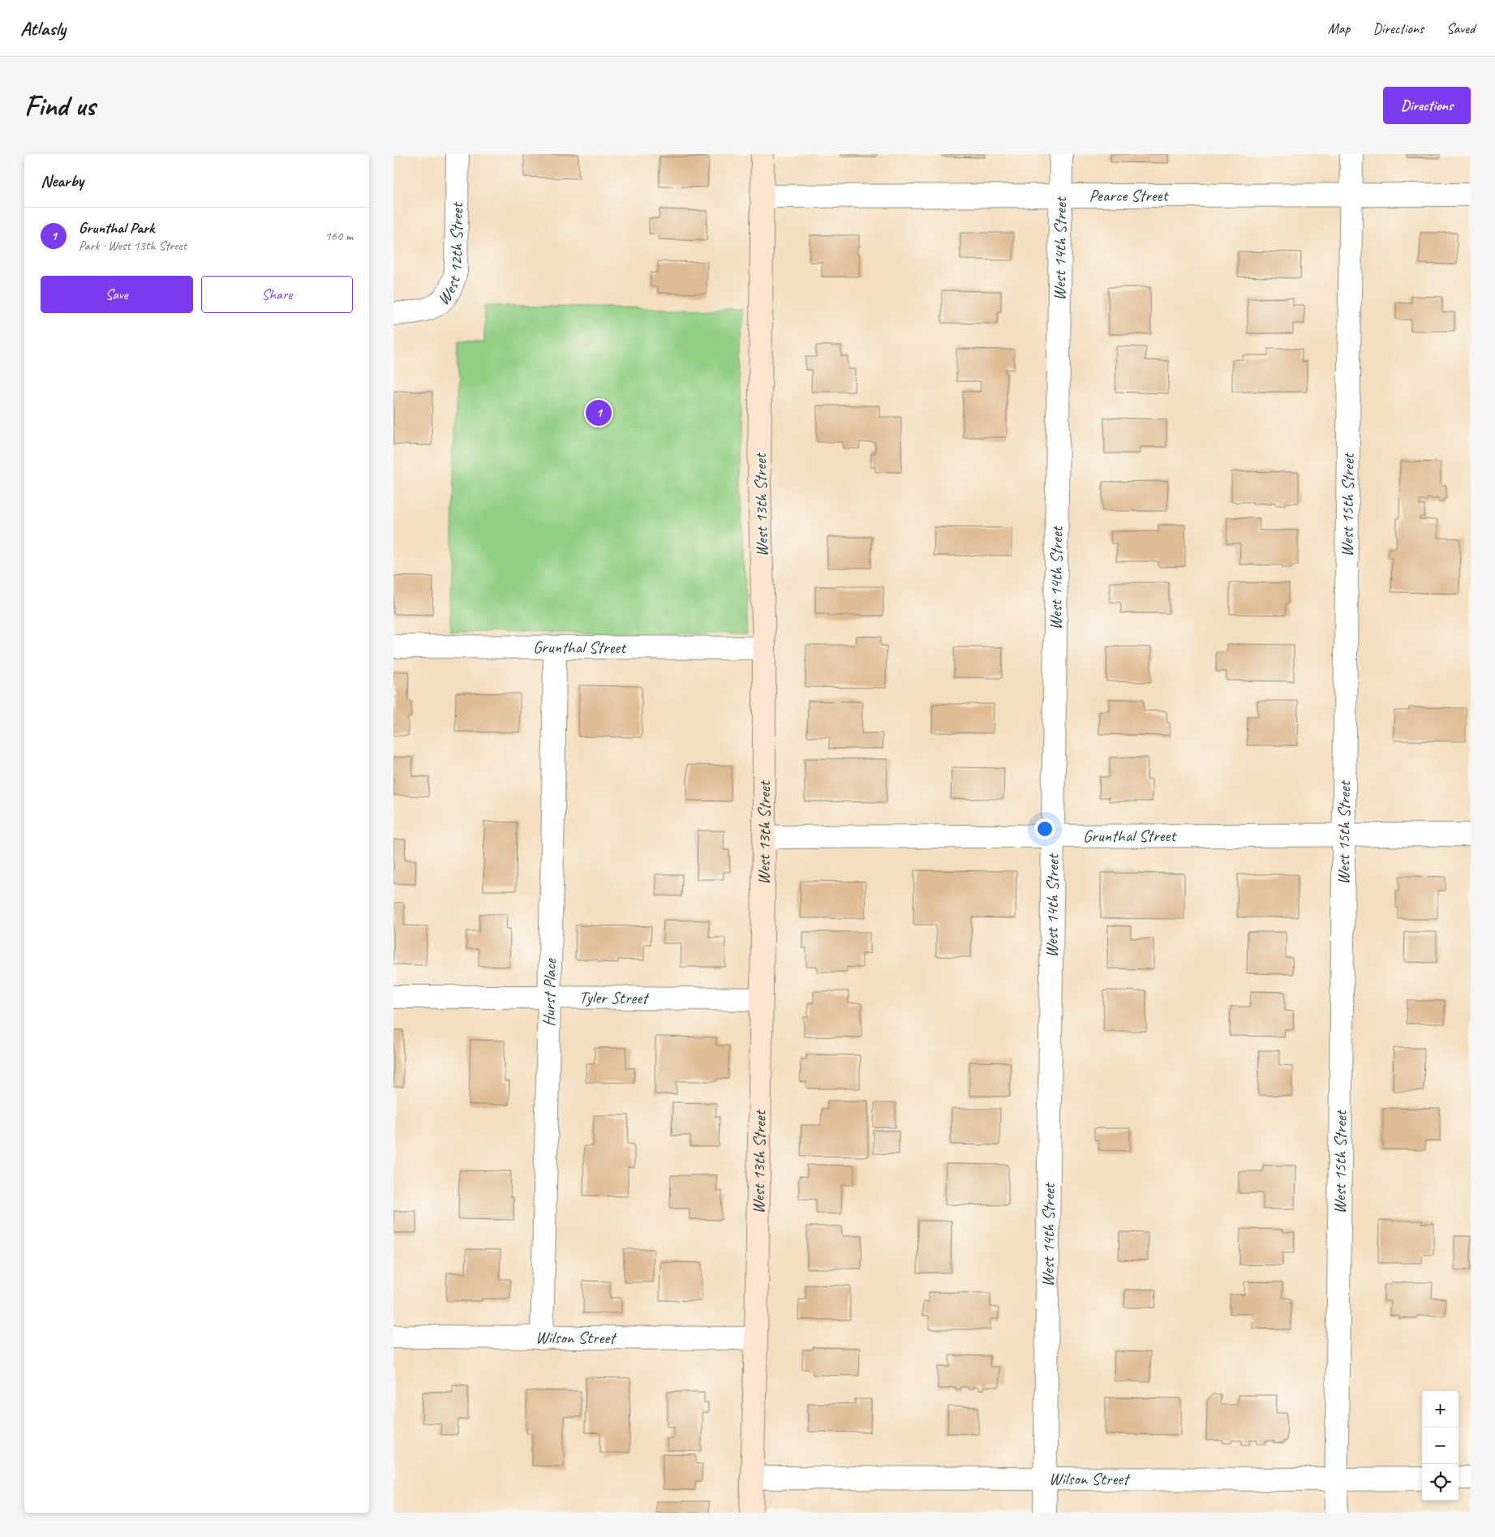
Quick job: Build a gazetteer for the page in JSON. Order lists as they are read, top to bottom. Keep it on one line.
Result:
{"streets":{"street":["Pearce Street","West 14th Street","West 12th Street","West 13th Street","West 15th Street","Grunthal Street","Hurst Place","Tyler Street","Wilson Street"]},"crossings":[["Pearce Street","West 14th Street"],["Pearce Street","West 13th Street"],["Pearce Street","West 15th Street"],["West 14th Street","Grunthal Street"],["West 14th Street","Wilson Street"],["West 13th Street","Grunthal Street"],["West 13th Street","Tyler Street"],["West 13th Street","Wilson Street"],["West 15th Street","Grunthal Street"],["West 15th Street","Wilson Street"],["Grunthal Street","Hurst Place"],["Hurst Place","Tyler Street"],["Hurst Place","Wilson Street"]],"page":{"header":"Atlasly","nav":["Map","Directions","Saved"],"buttons":["Directions",["Save","Share"]],"title":"Find us","heading":"Nearby","list":[{"mark":"1","name":"Grunthal Park","note":"Park · West 13th Street","value":"160 m"}],"pins":"1","map_buttons":["+","−"]}}
